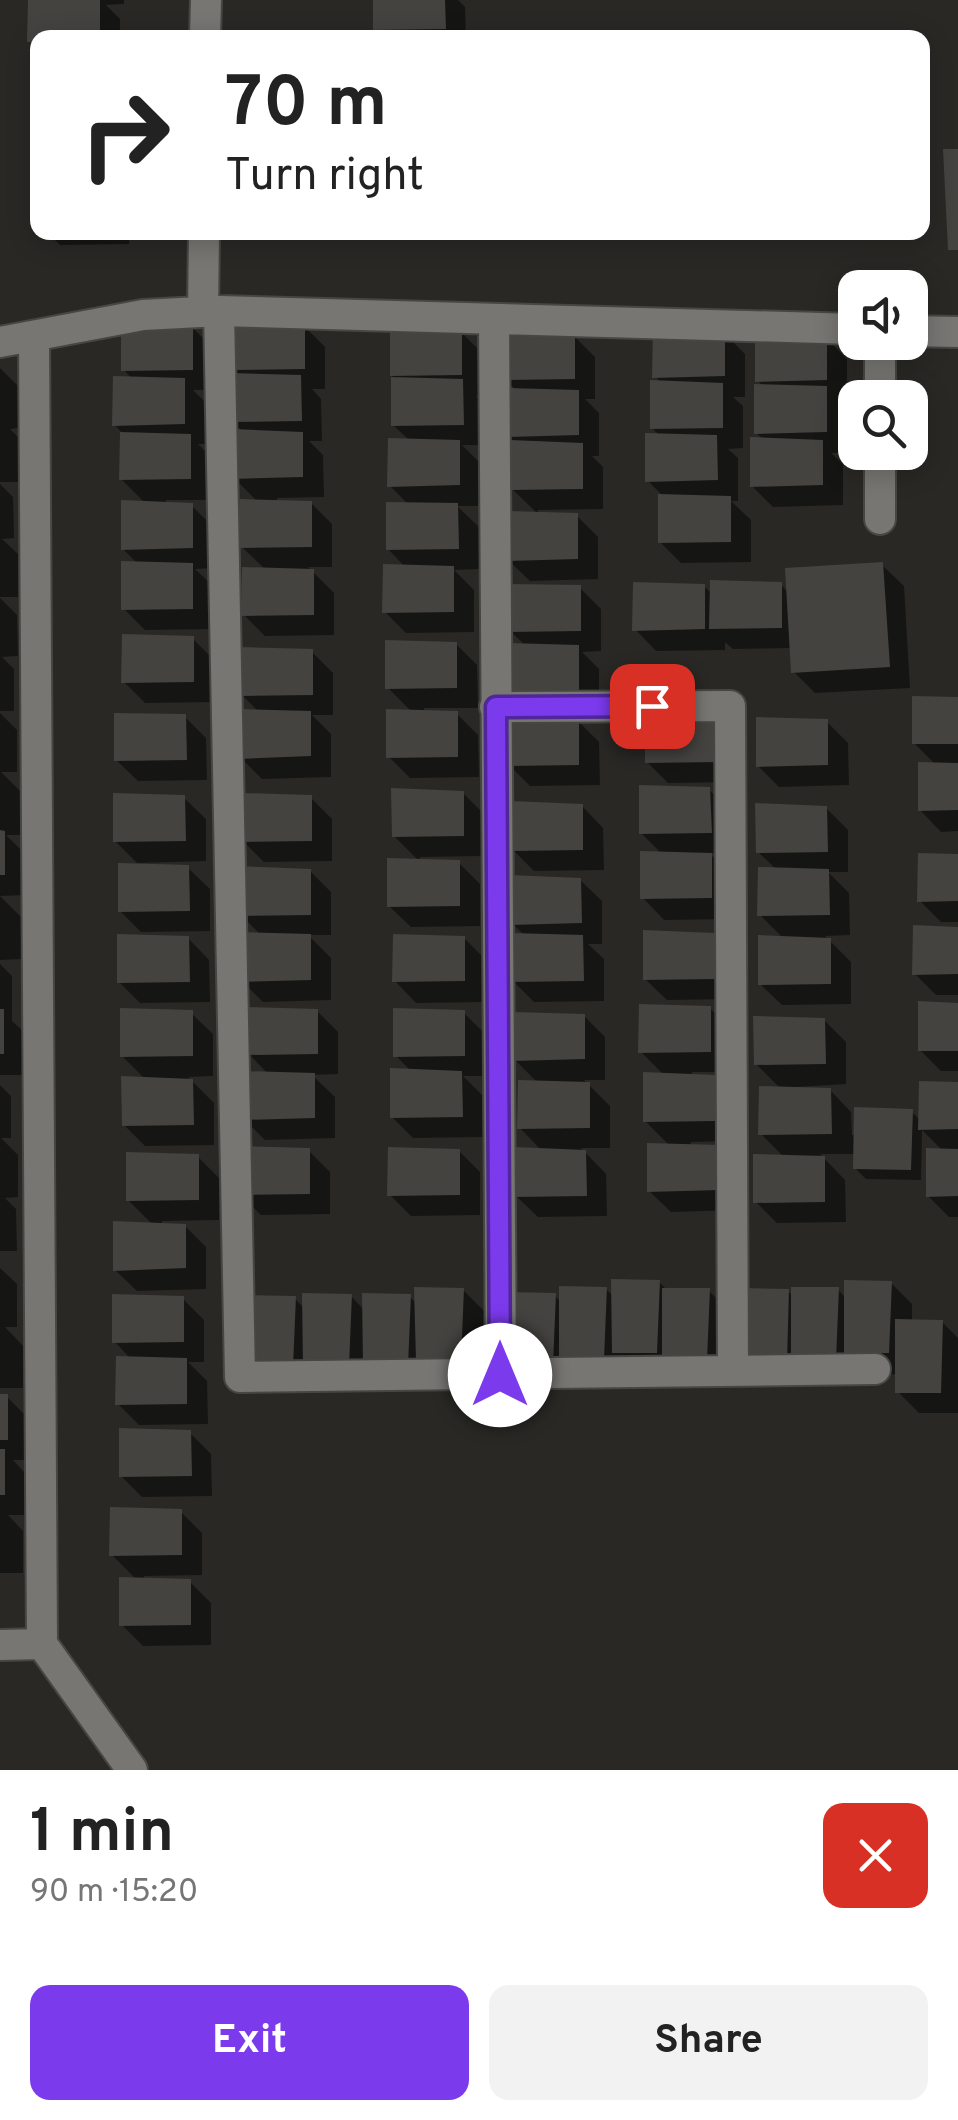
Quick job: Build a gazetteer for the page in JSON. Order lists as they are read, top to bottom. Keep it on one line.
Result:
{"page":{"turn":["70 m","Turn right"],"heading":["1 min","90 m · 15:20"],"buttons":["Exit","Share"]}}
